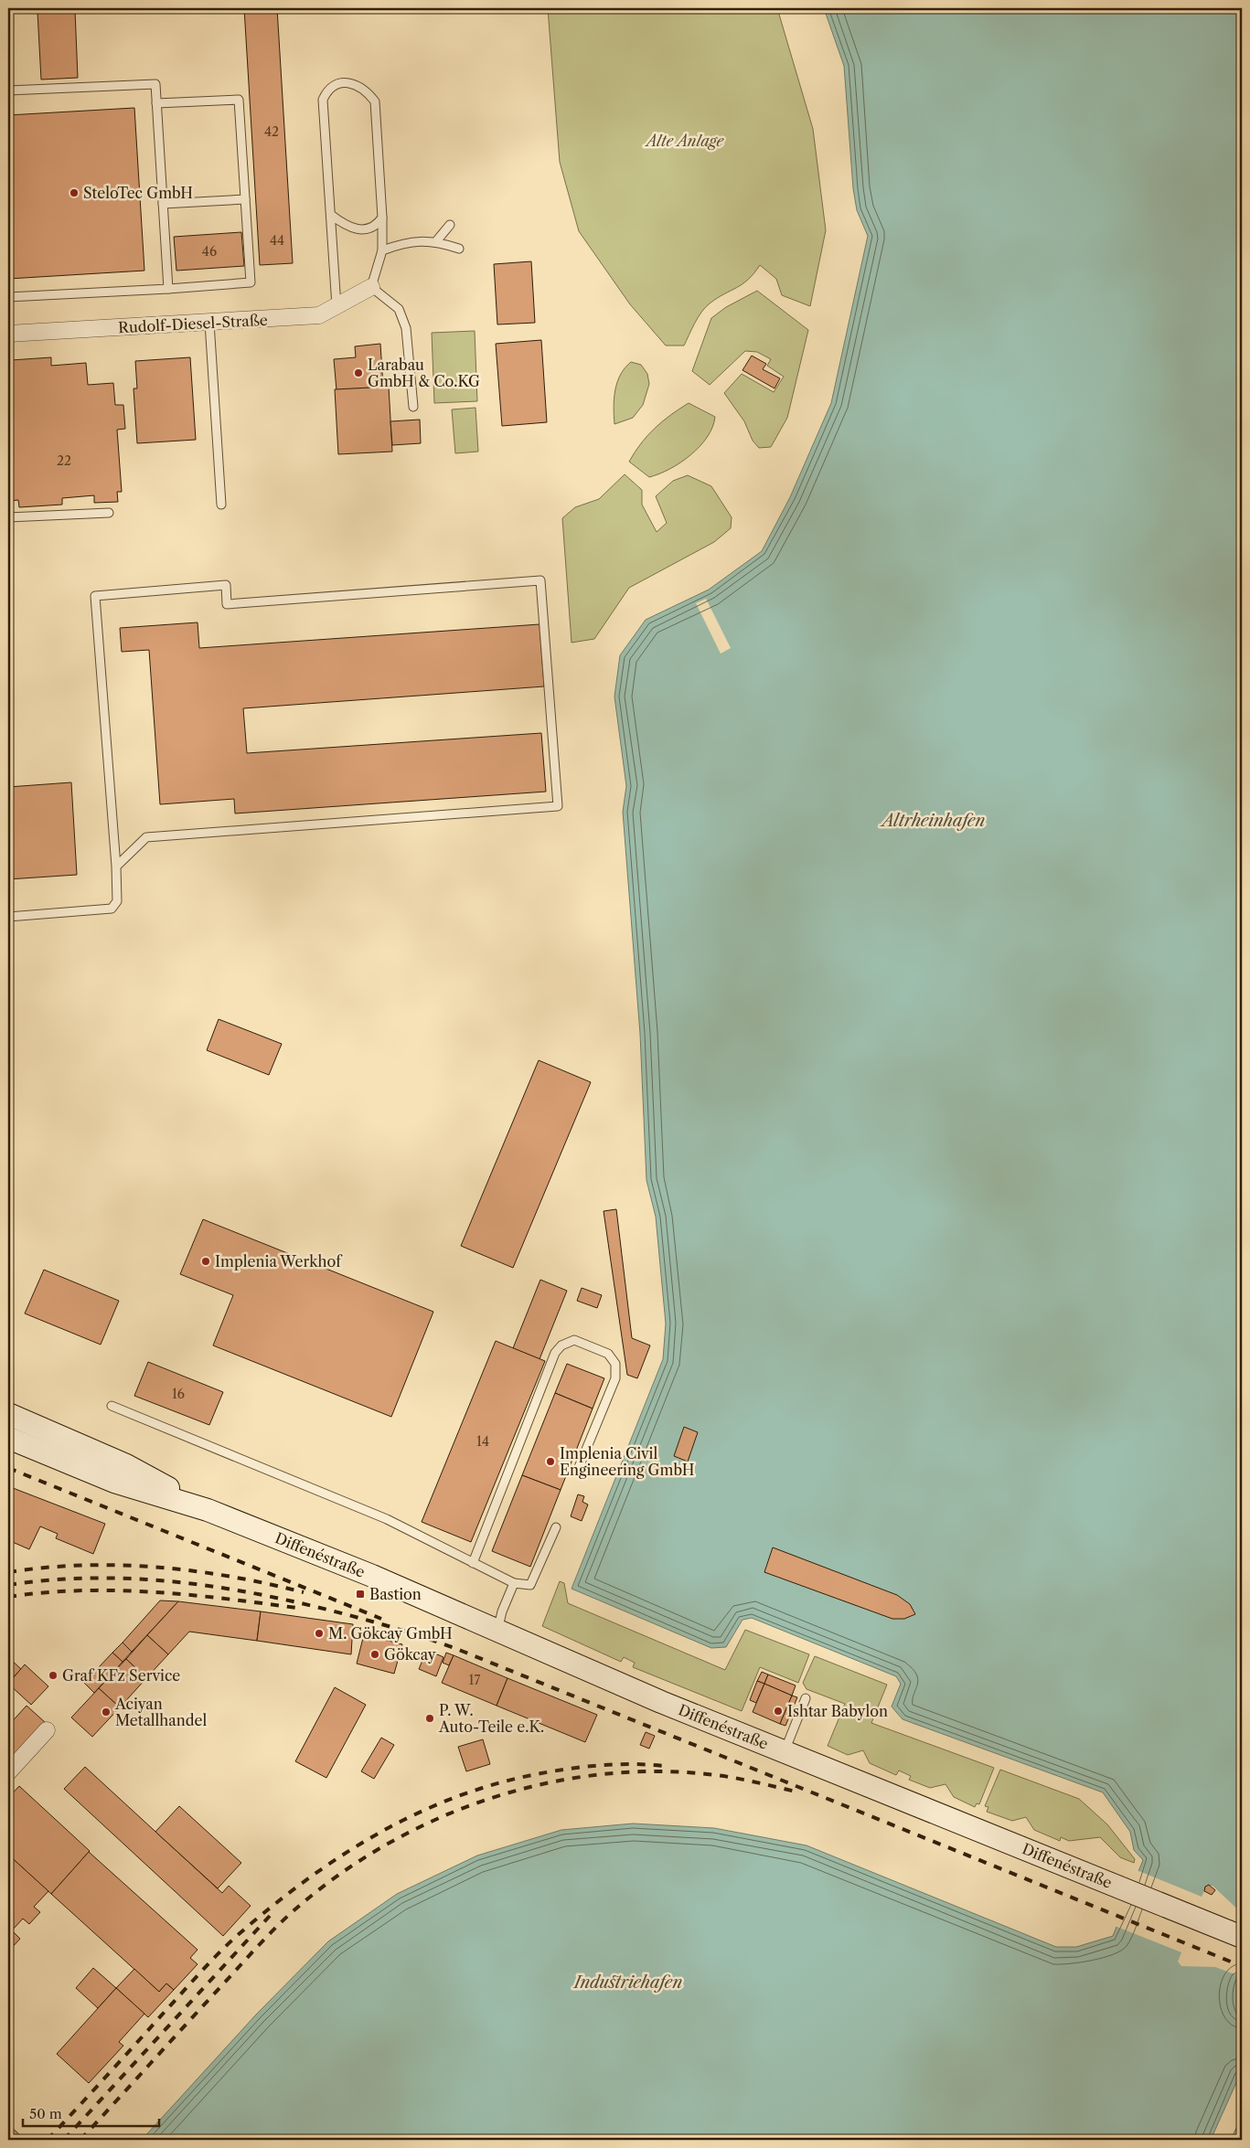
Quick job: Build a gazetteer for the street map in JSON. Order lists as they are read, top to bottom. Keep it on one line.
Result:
{"streets":{"main road":["Diffenéstraße"],"street":["Rudolf-Diesel-Straße"]},"water":["Altrheinhafen","Industriehafen"],"parks":["Alte Anlage"],"places":{"other":["SteloTec GmbH","Larabau GmbH & Co.KG","Implenia Werkhof","Implenia Civil Engineering GmbH","M. Gökcay GmbH","Gökcay","Graf KFz Service","Ishtar Babylon","Aciyan Metallhandel","P. W. Auto-Teile e.K."],"transit":["Bastion"]},"house_numbers":["42","44","46","22","16","14","17"],"scale_bar":"50 m"}
